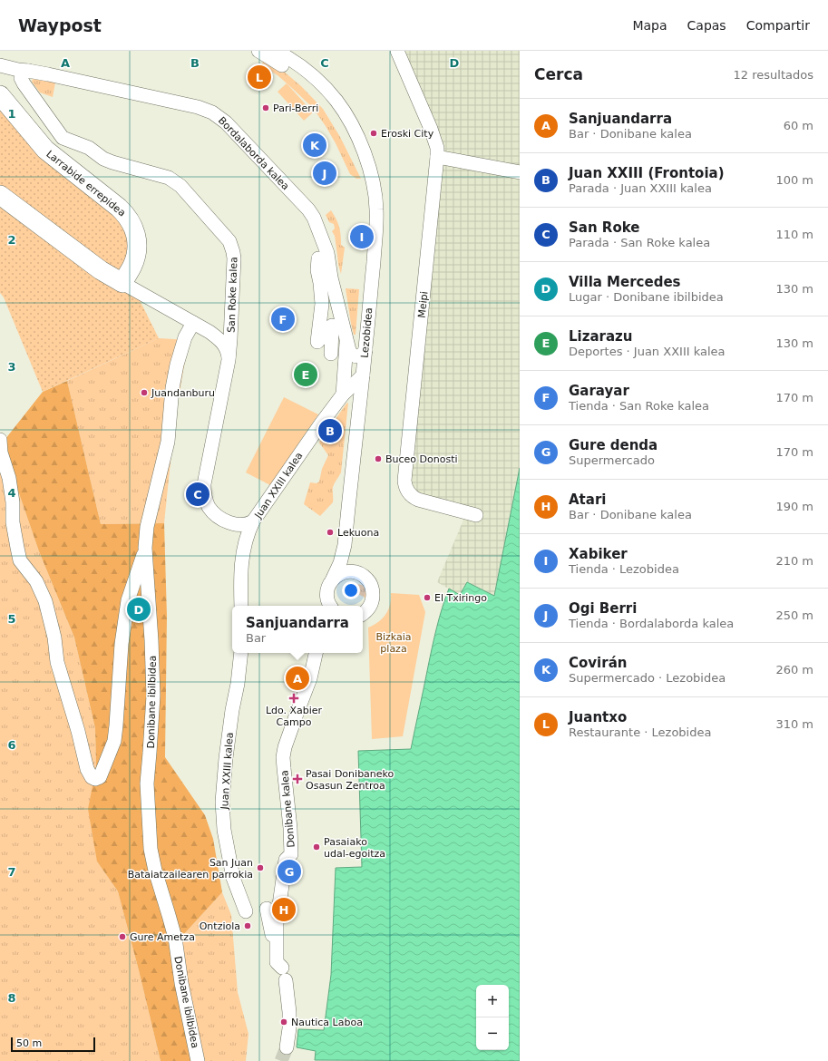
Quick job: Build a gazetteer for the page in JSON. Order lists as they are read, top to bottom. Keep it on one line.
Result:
{"streets":{"street":["Bordalaborda kalea","Larrabide errepidea","San Roke kalea","Meipi","Lezobidea","Juan XXIII kalea","Donibane ibilbidea","Donibane kalea"]},"crossings":[["Bordalaborda kalea","San Roke kalea"],["Bordalaborda kalea","Lezobidea"],["San Roke kalea","Juan XXIII kalea"],["Lezobidea","Juan XXIII kalea"]],"parks":["Bizkaia plaza"],"places":{"other":["Pari-Berri","Eroski City","Juandanburu","Buceo Donosti","Lekuona","El Txiringo","Pasaiako udal-egoitza","San Juan Bataiatzailearen parrokia","Ontziola","Gure Ametza","Nautica Laboa"],"health":["Ldo. Xabier Campo","Pasai Donibaneko Osasun Zentroa"]},"scale_bar":"50 m","page":{"header":"Waypost","nav":["Mapa","Capas","Compartir"],"heading":["Cerca","12 resultados"],"pins":["L","K","J","I","F","E","B","C","D","A","G","H"],"list":[{"mark":"A","name":"Sanjuandarra","note":"Bar · Donibane kalea","value":"60 m"},{"mark":"B","name":"Juan XXIII (Frontoia)","note":"Parada · Juan XXIII kalea","value":"100 m"},{"mark":"C","name":"San Roke","note":"Parada · San Roke kalea","value":"110 m"},{"mark":"D","name":"Villa Mercedes","note":"Lugar · Donibane ibilbidea","value":"130 m"},{"mark":"E","name":"Lizarazu","note":"Deportes · Juan XXIII kalea","value":"130 m"},{"mark":"F","name":"Garayar","note":"Tienda · San Roke kalea","value":"170 m"},{"mark":"G","name":"Gure denda","note":"Supermercado","value":"170 m"},{"mark":"H","name":"Atari","note":"Bar · Donibane kalea","value":"190 m"},{"mark":"I","name":"Xabiker","note":"Tienda · Lezobidea","value":"210 m"},{"mark":"J","name":"Ogi Berri","note":"Tienda · Bordalaborda kalea","value":"250 m"},{"mark":"K","name":"Covirán","note":"Supermercado · Lezobidea","value":"260 m"},{"mark":"L","name":"Juantxo","note":"Restaurante · Lezobidea","value":"310 m"}],"popup":["Sanjuandarra","Bar"],"map_buttons":["+","−"],"scale":"50 m"},"grid":{"columns":["A","B","C","D"],"rows":["1","2","3","4","5","6","7","8"]}}
